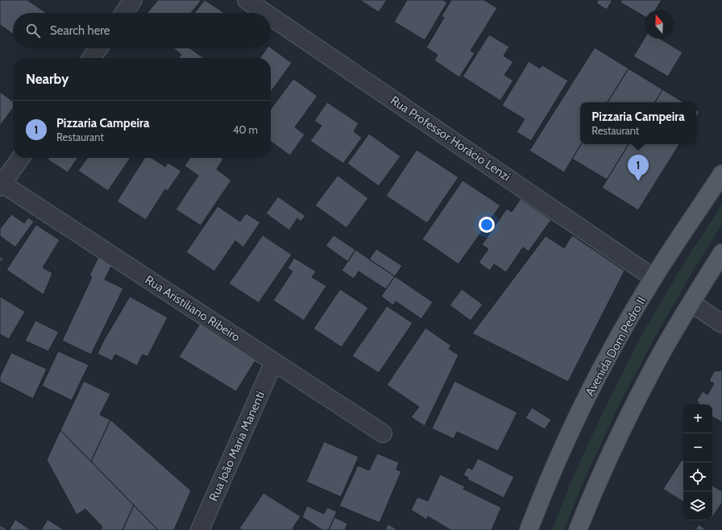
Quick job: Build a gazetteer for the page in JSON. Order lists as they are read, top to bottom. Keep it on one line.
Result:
{"streets":{"main road":["Avenida Dom Pedro II"],"street":["Rua Professor Horácio Lenzi","Rua Aristiliano Ribeiro","Rua João Maria Manenti"]},"crossings":[["Rua Professor Horácio Lenzi","Avenida Dom Pedro II"],["Rua Aristiliano Ribeiro","Rua João Maria Manenti"]],"north":"top","page":{"search":"Search here","heading":"Nearby","list":[{"mark":"1","name":"Pizzaria Campeira","note":"Restaurant","value":"40 m"}],"popup":["Pizzaria Campeira","Restaurant"],"pins":"1","map_buttons":["+","−"]}}
